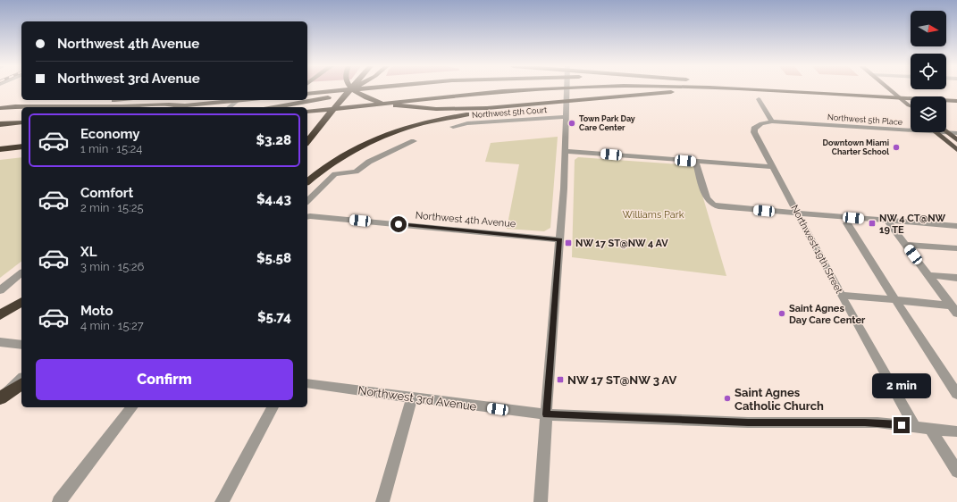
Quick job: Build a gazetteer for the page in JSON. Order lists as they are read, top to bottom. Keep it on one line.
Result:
{"streets":{"street":["Northwest 5th Court","Northwest 5th Place","Northwest 4th Avenue","Northwest 19th Street","Northwest 3rd Avenue"]},"crossings":[["Northwest 5th Place","Northwest 19th Street"],["Northwest 19th Street","Northwest 3rd Avenue"]],"parks":["Williams Park"],"places":{"other":["Town Park Day Care Center","Downtown Miami Charter School","Saint Agnes Day Care Center","Saint Agnes Catholic Church"],"transit":["NW 4 CT@NW 19 TE","NW 17 ST@NW 4 AV","NW 17 ST@NW 3 AV"]},"north":"right","page":{"banner":["Northwest 4th Avenue","Northwest 3rd Avenue"],"list":[{"name":"Economy","note":"1 min · 15:24","value":"$3.28"},{"name":"Comfort","note":"2 min · 15:25","value":"$4.43"},{"name":"XL","note":"3 min · 15:26","value":"$5.58"},{"name":"Moto","note":"4 min · 15:27","value":"$5.74"}],"buttons":"Confirm","bubble":"2 min"}}
